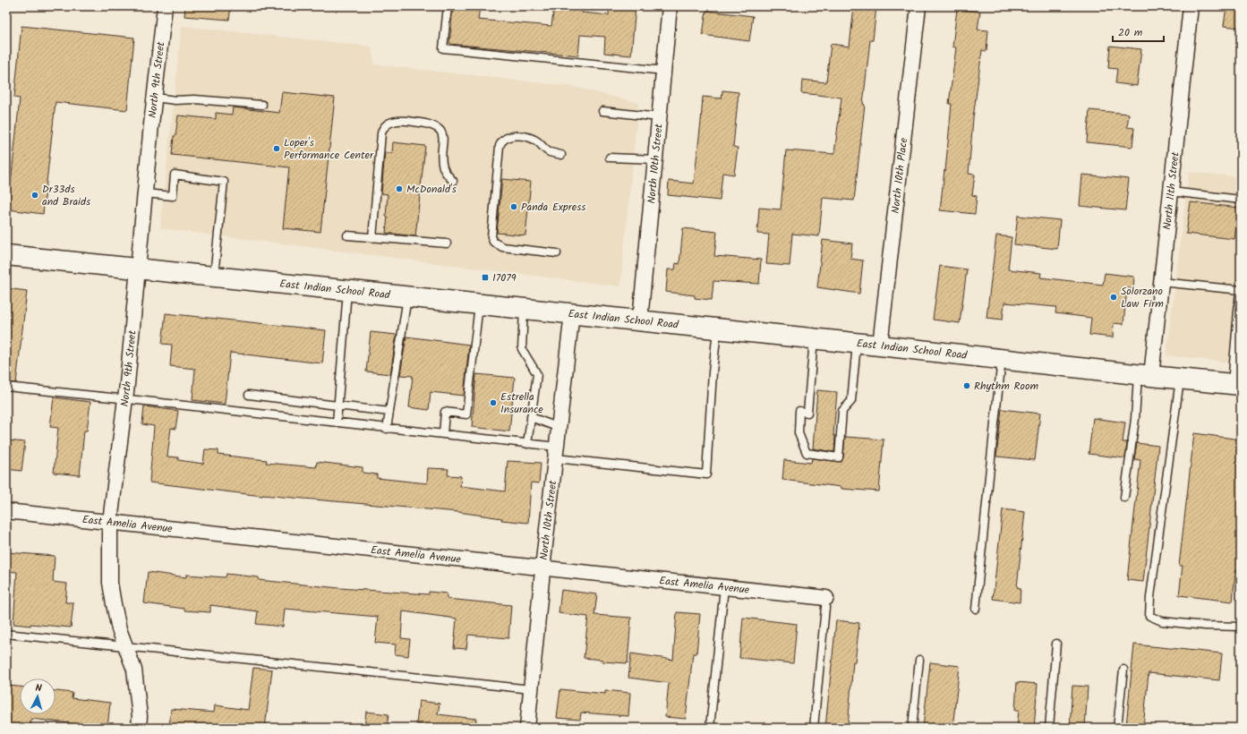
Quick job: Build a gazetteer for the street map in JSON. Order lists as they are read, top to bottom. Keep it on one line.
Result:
{"streets":{"main road":["East Indian School Road"],"street":["North 9th Street","North 10th Street","North 10th Place","North 11th Street","East Amelia Avenue"]},"crossings":[["North 9th Street","East Indian School Road"],["North 9th Street","East Amelia Avenue"],["North 10th Street","East Indian School Road"],["North 10th Street","East Amelia Avenue"],["North 10th Place","East Indian School Road"],["North 11th Street","East Indian School Road"]],"places":{"other":["Loper's Performance Center","McDonald's","Dr33ds and Braids","Panda Express","Solorzano Law Firm","Rhythm Room","Estrella Insurance"],"transit":["17079"]},"scale_bar":"20 m","north":"top"}
